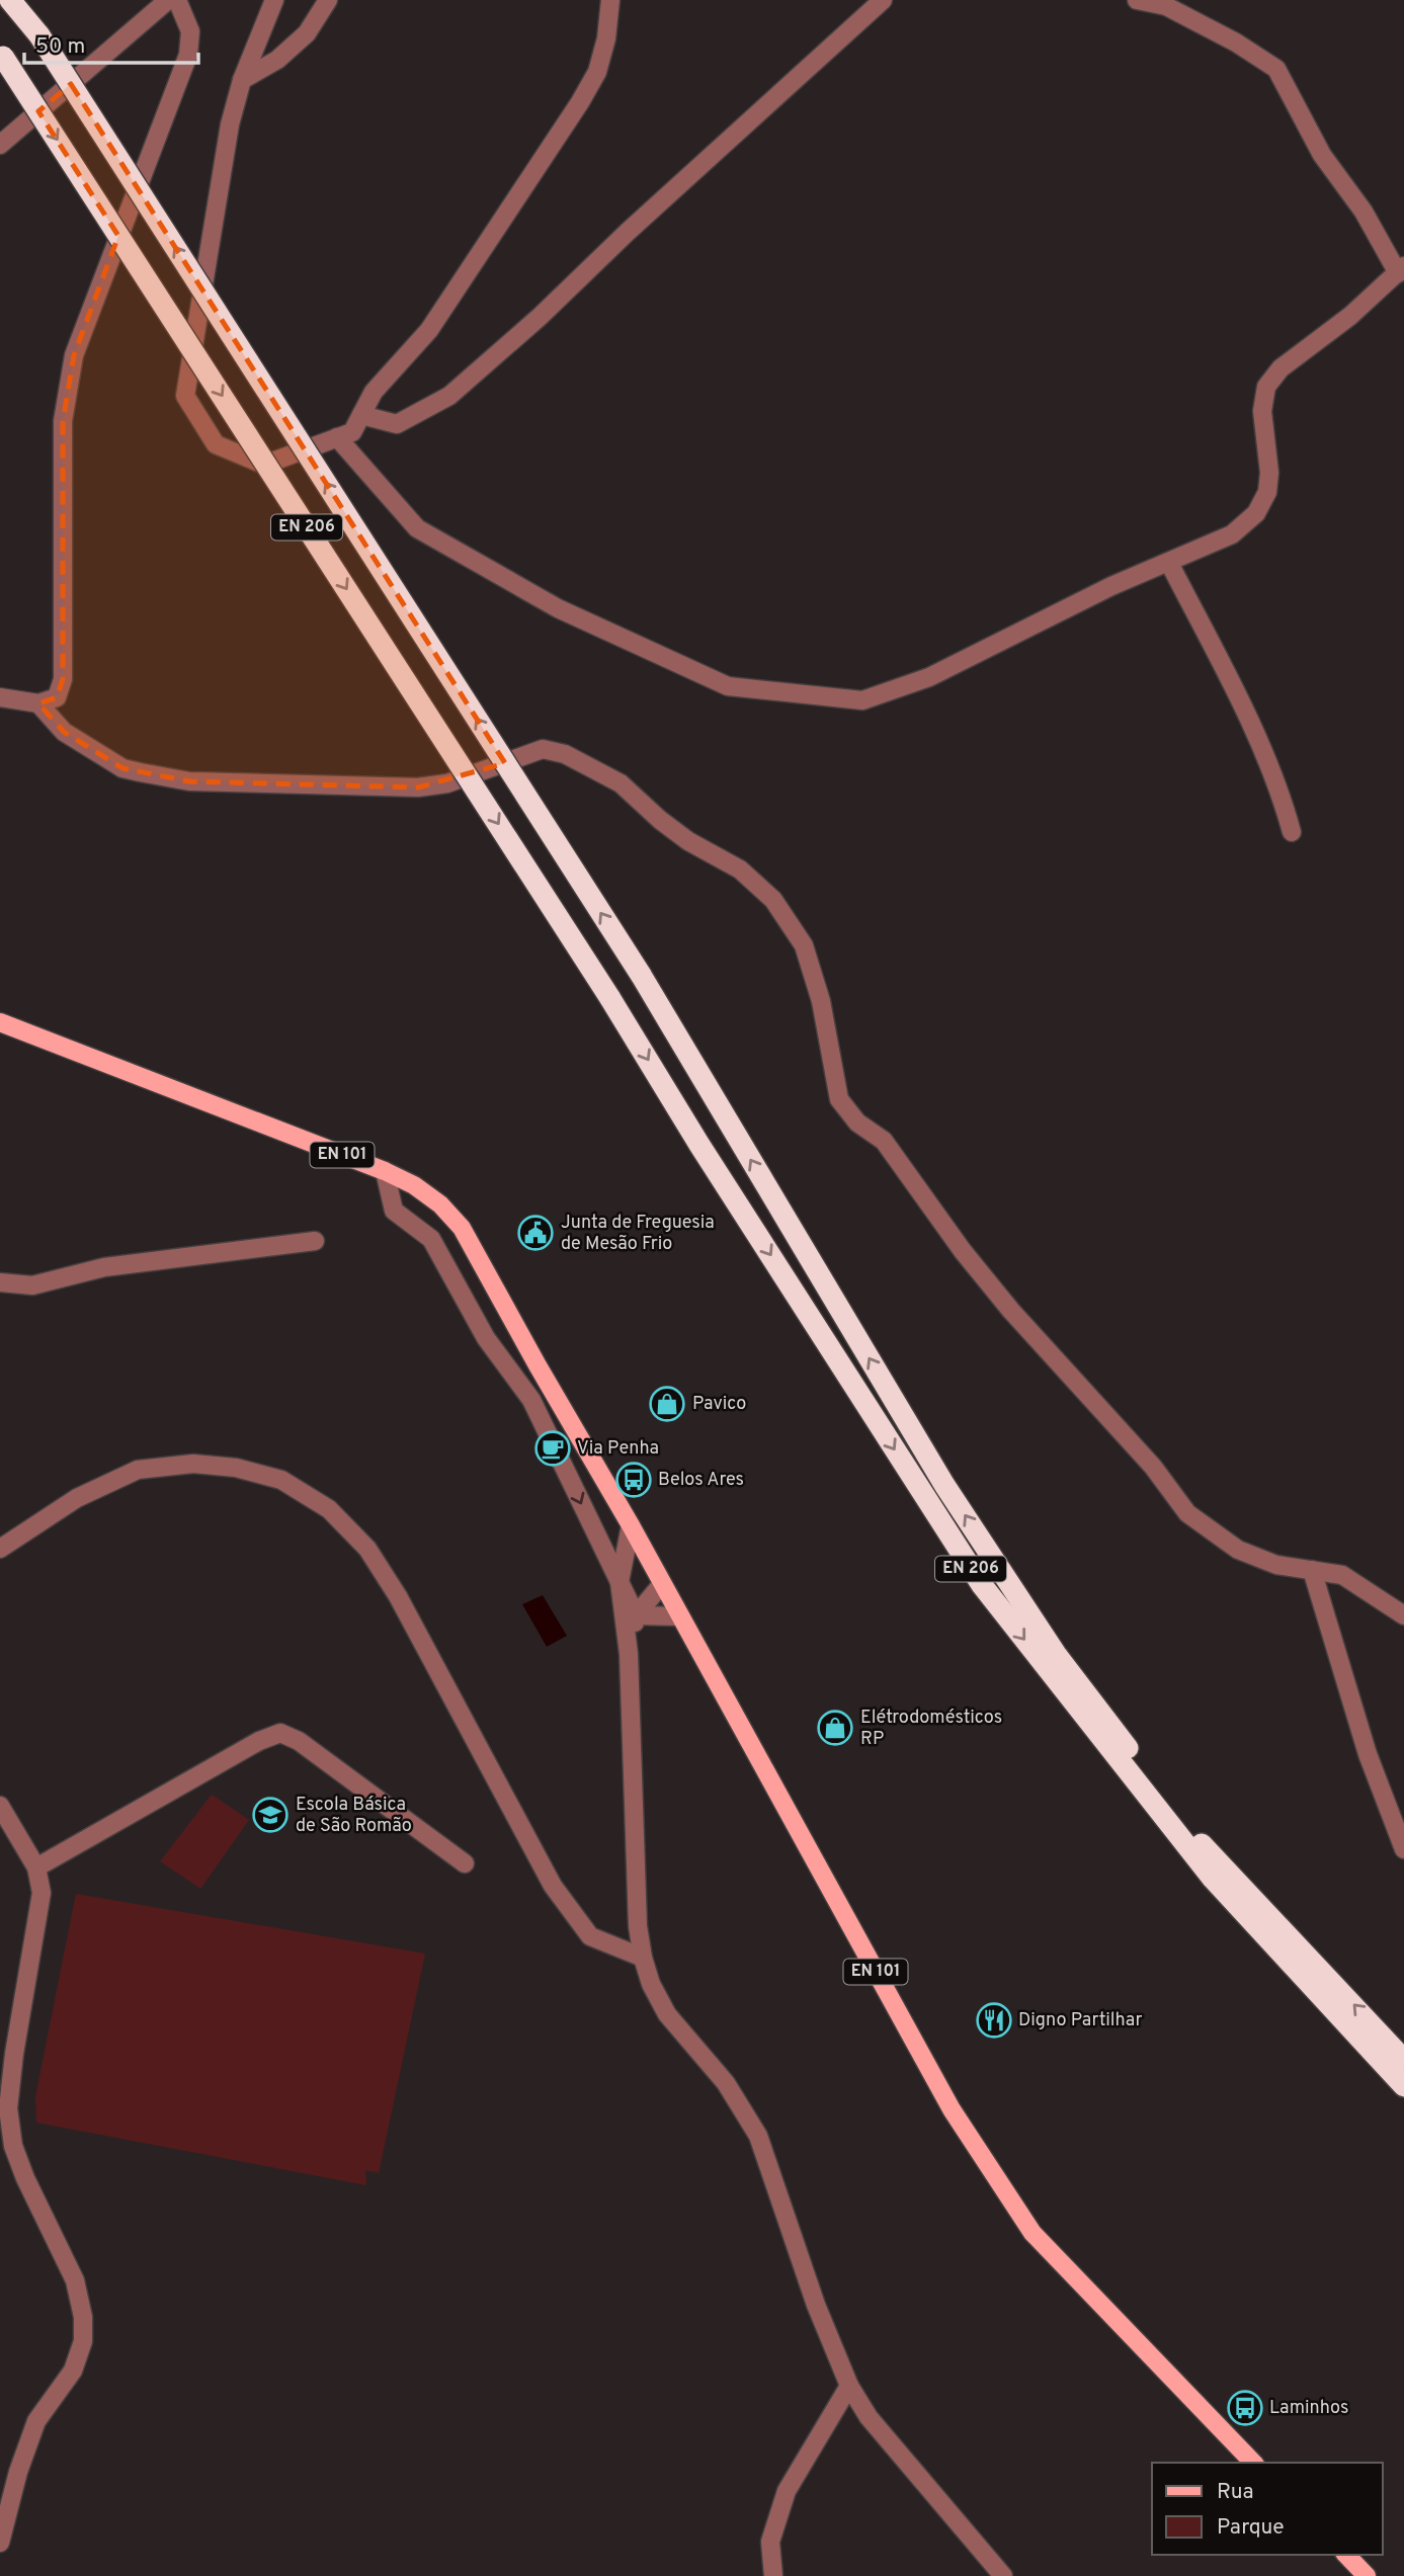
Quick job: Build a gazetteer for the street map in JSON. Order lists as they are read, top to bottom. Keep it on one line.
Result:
{"streets":{"highway":["EN 206"],"main road":["EN 101"]},"places":{"public building":["Junta de Freguesia de Mesão Frio"],"shop":["Pavico","Elétrodomésticos RP"],"cafe":["Via Penha"],"bus stop":["Belos Ares","Laminhos"],"school or university":["Escola Básica de São Romão"],"restaurant":["Digno Partilhar"]},"legend":["Rua","Parque"],"scale_bar":"50 m"}
